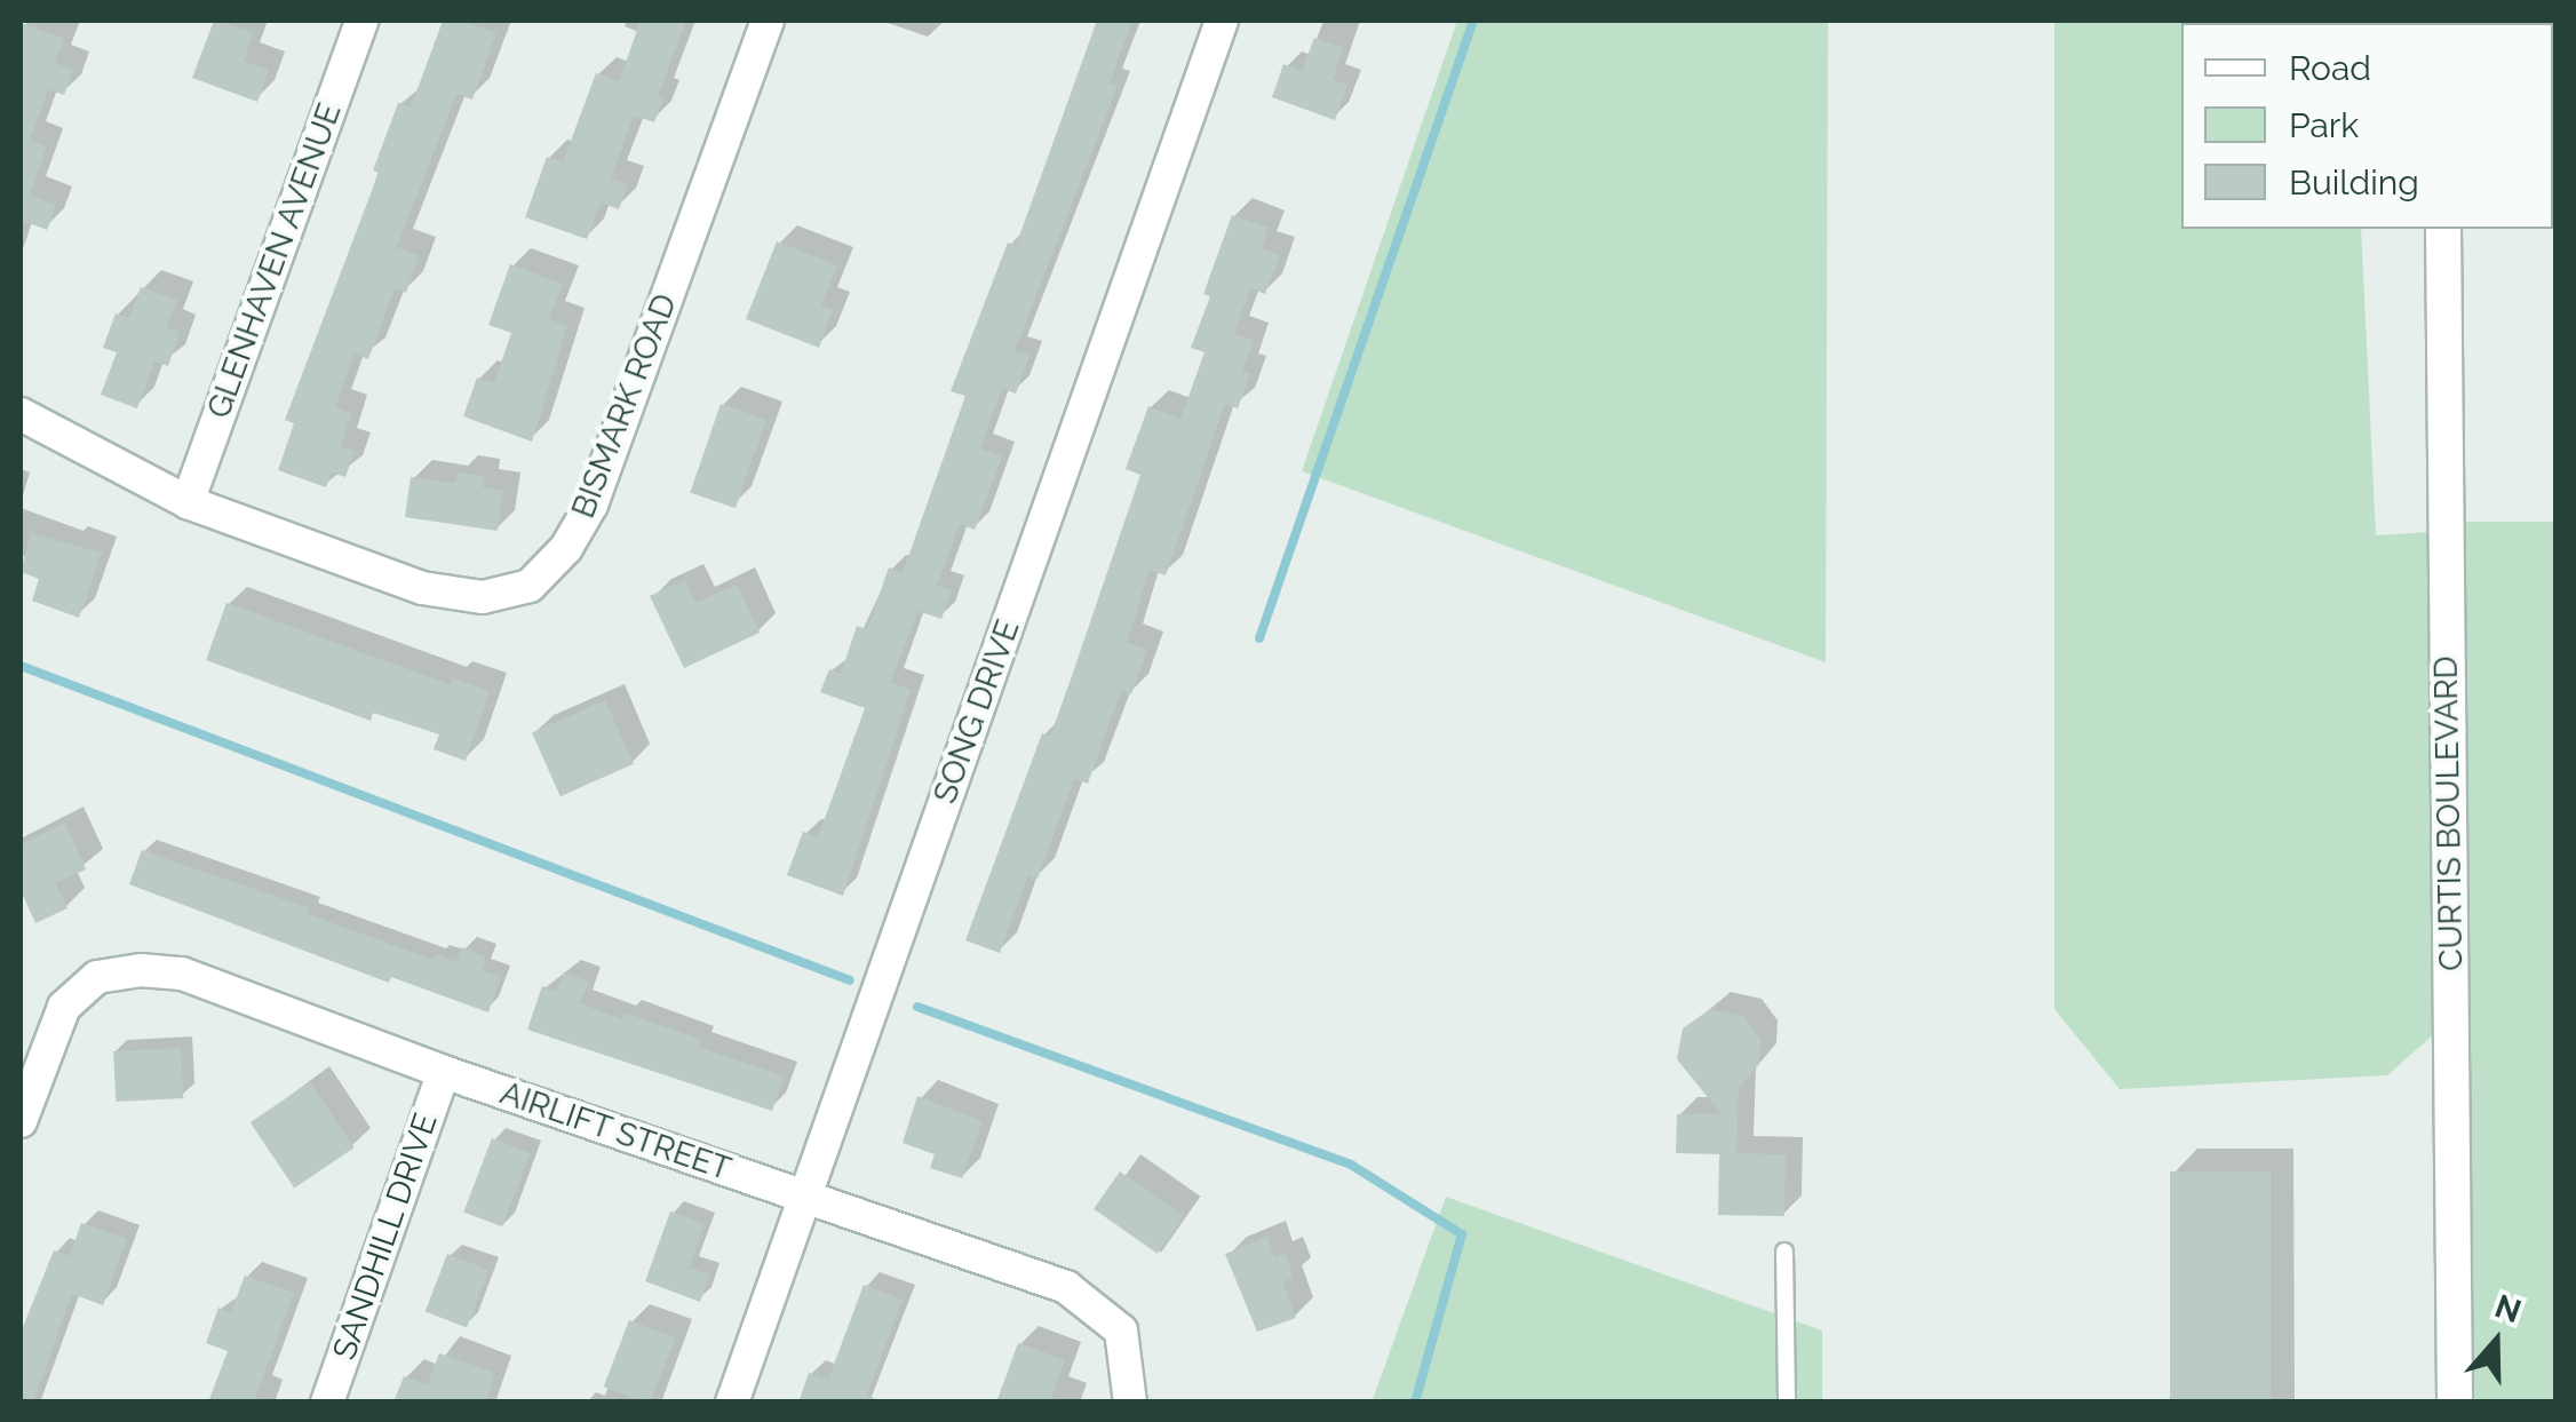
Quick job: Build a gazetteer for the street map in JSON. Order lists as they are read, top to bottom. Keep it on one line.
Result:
{"streets":{"street":["GLENHAVEN AVENUE","BISMARK ROAD","SONG DRIVE","CURTIS BOULEVARD","AIRLIFT STREET","SANDHILL DRIVE"]},"crossings":[["GLENHAVEN AVENUE","BISMARK ROAD"],["SONG DRIVE","AIRLIFT STREET"],["AIRLIFT STREET","SANDHILL DRIVE"]],"legend":["Road","Park","Building"],"north":"top"}
